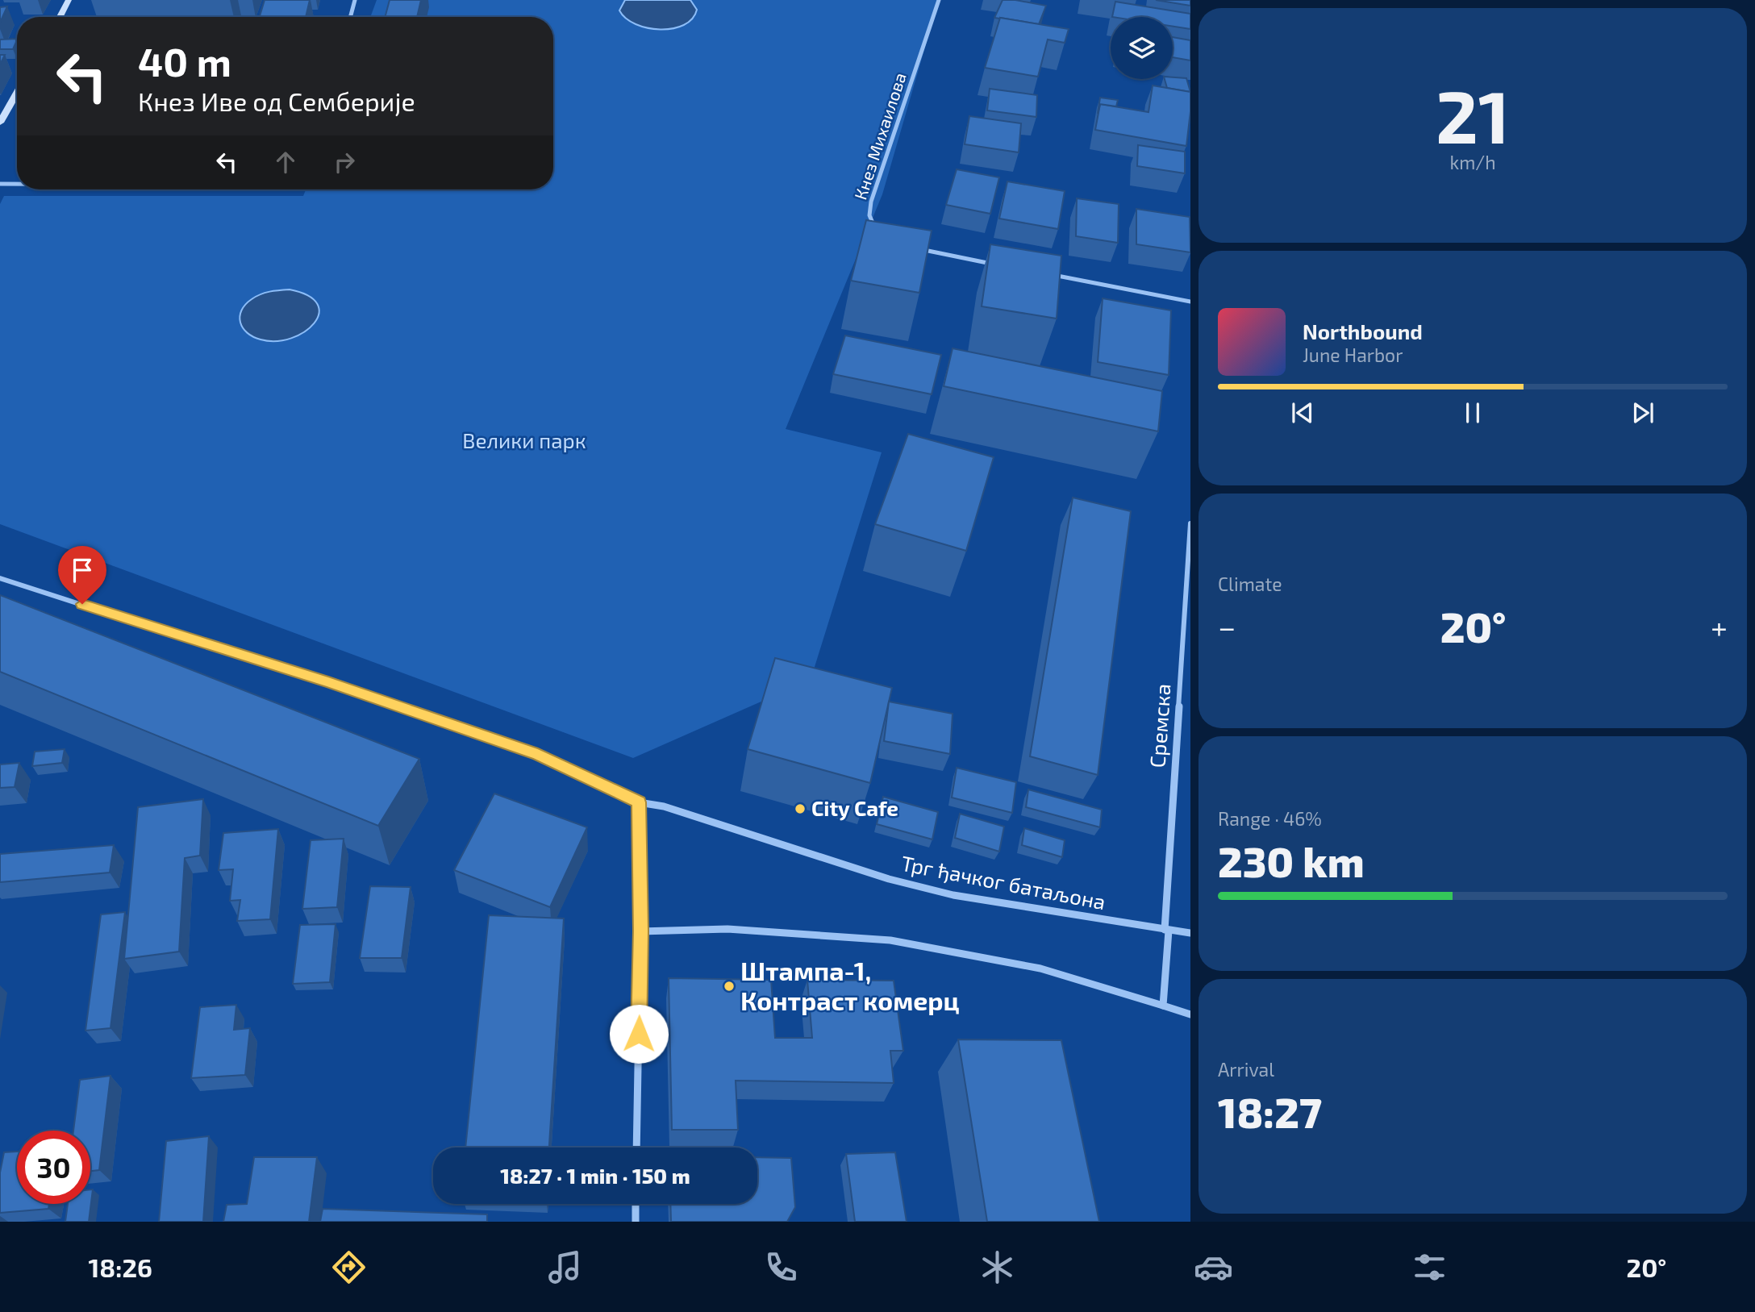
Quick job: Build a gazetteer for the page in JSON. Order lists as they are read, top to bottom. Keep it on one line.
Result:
{"streets":{"street":["Кнез Михаилова","Сремска","Трг ђачког батаљона"]},"crossings":[["Сремска","Трг ђачког батаљона"]],"parks":["Велики парк"],"places":["City Cafe","Штампа-1, Контраст комерц"],"page":{"tile":[["21","km/h"],"Climate",["Range · 46%","230 km"],["Arrival","18:27"]],"turn":["40 m","Кнез Иве од Семберије"],"song":["Northbound","June Harbor"],"heat":["−","20°","+"],"limit":"30","trip":"18:27 · 1 min · 150 m","tabs":["18:26","20°"]}}
